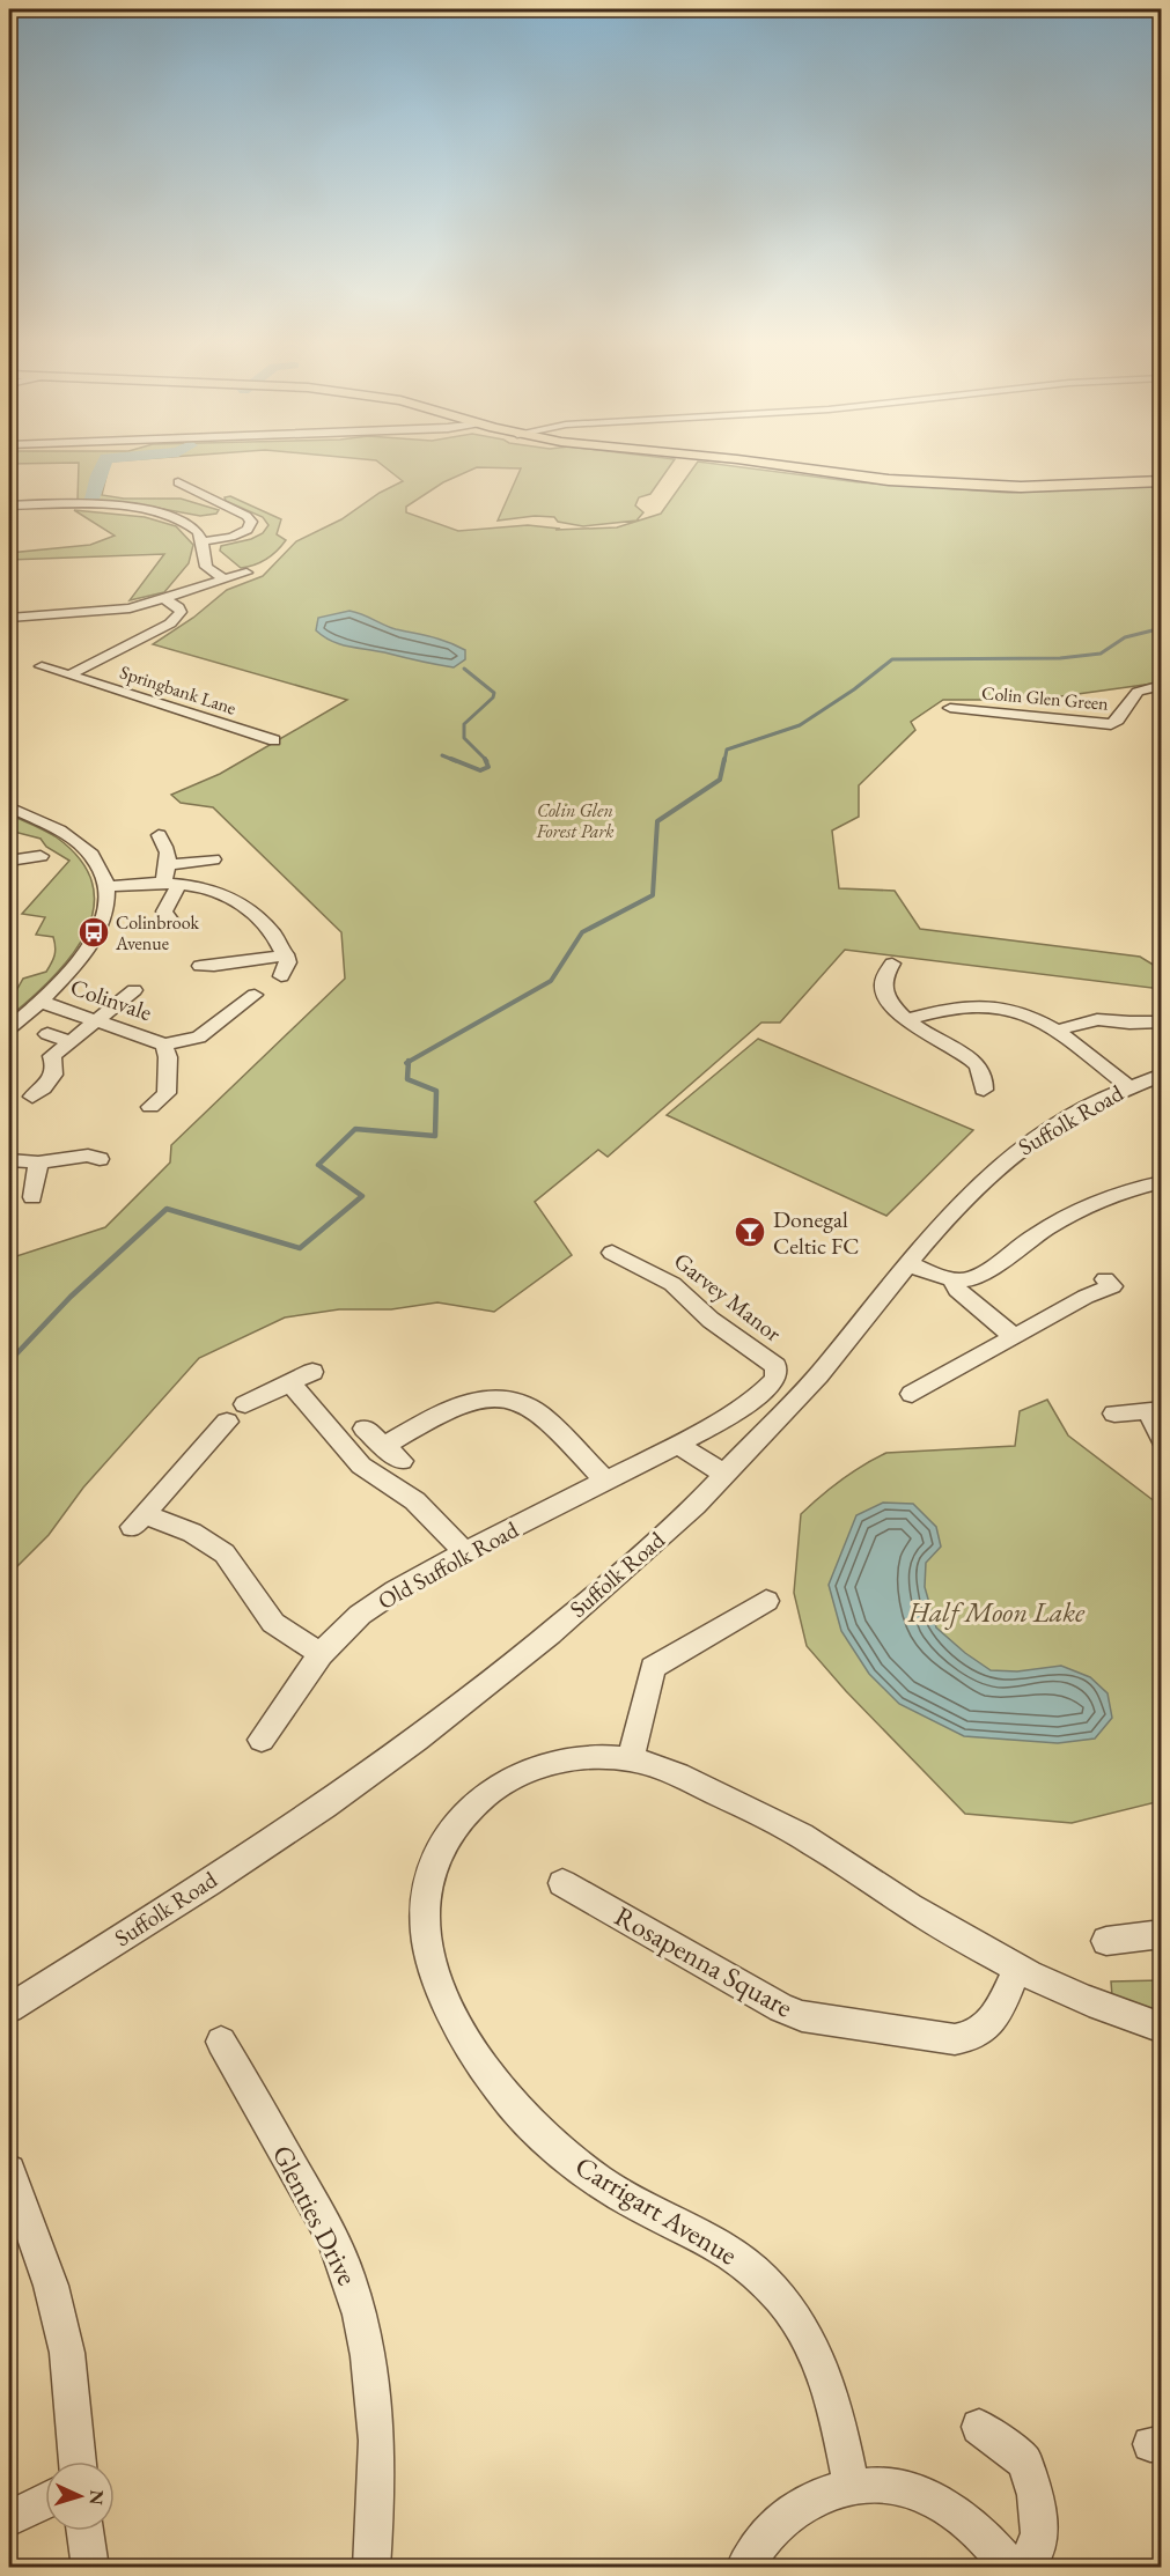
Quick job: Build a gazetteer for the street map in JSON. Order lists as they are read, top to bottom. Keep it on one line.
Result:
{"streets":{"street":["Springbank Lane","Colin Glen Green","Colinvale","Suffolk Road","Garvey Manor","Old Suffolk Road","Rosapenna Square","Carrigart Avenue","Glenties Drive"]},"crossings":[["Garvey Manor","Old Suffolk Road"],["Rosapenna Square","Carrigart Avenue"]],"parks":["Colin Glen Forest Park","Half Moon Lake"],"places":{"bus stop":["Colinbrook Avenue"],"bar":["Donegal Celtic FC"]},"north":"right"}
